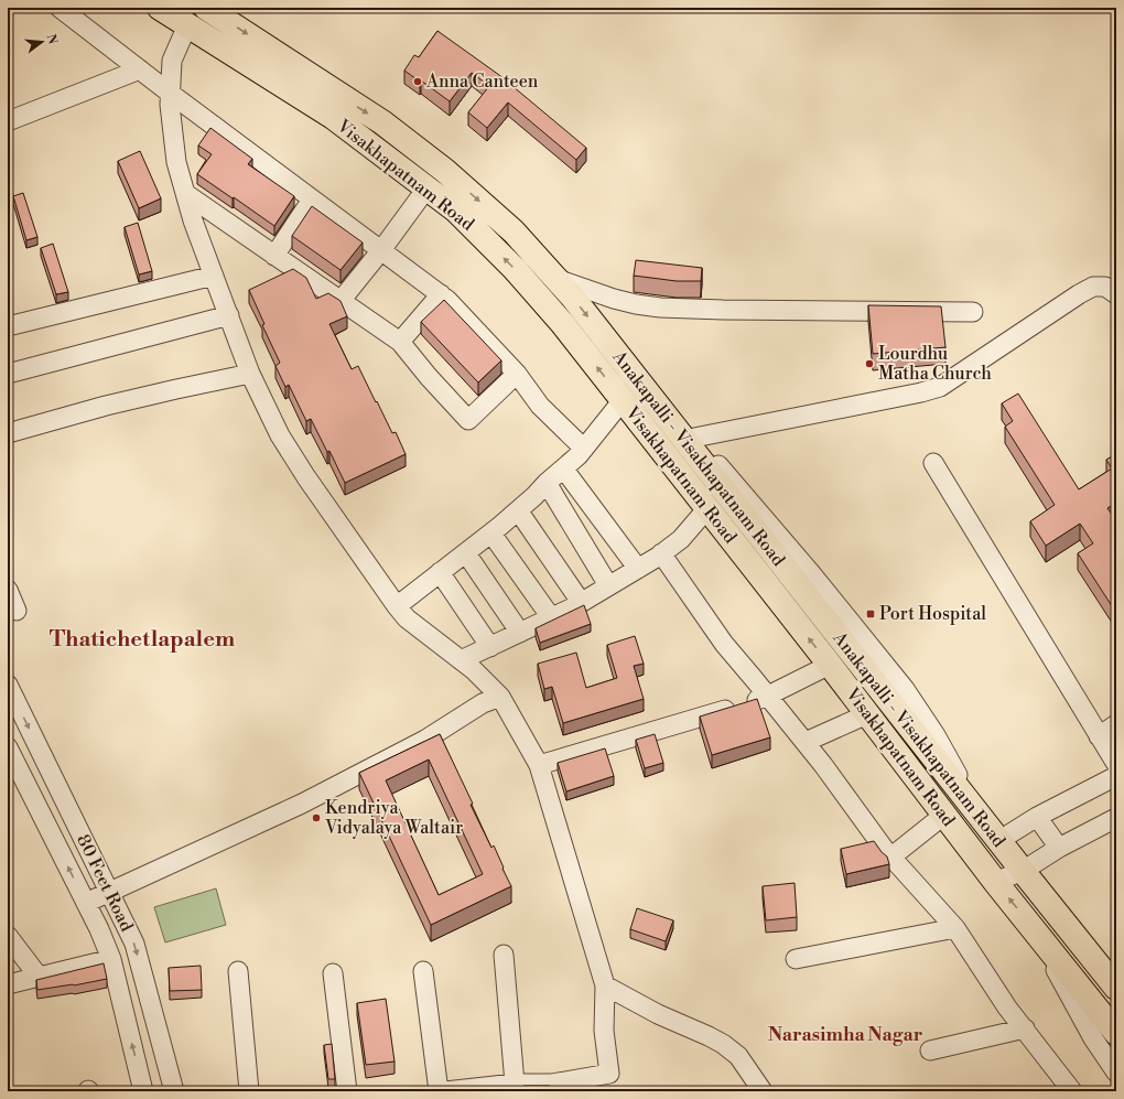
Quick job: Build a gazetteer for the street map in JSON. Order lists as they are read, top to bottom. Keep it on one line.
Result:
{"streets":{"main road":["Visakhapatnam Road","Anakapalli - Visakhapatnam Road"],"street":["80 Feet Road"]},"one_way":["Visakhapatnam Road","Anakapalli - Visakhapatnam Road"],"districts":["Thatichetlapalem","Narasimha Nagar"],"places":{"other":["Anna Canteen","Lourdhu Matha Church","Kendriya Vidyalaya Waltair"],"transit":["Port Hospital"]},"north":"right"}
